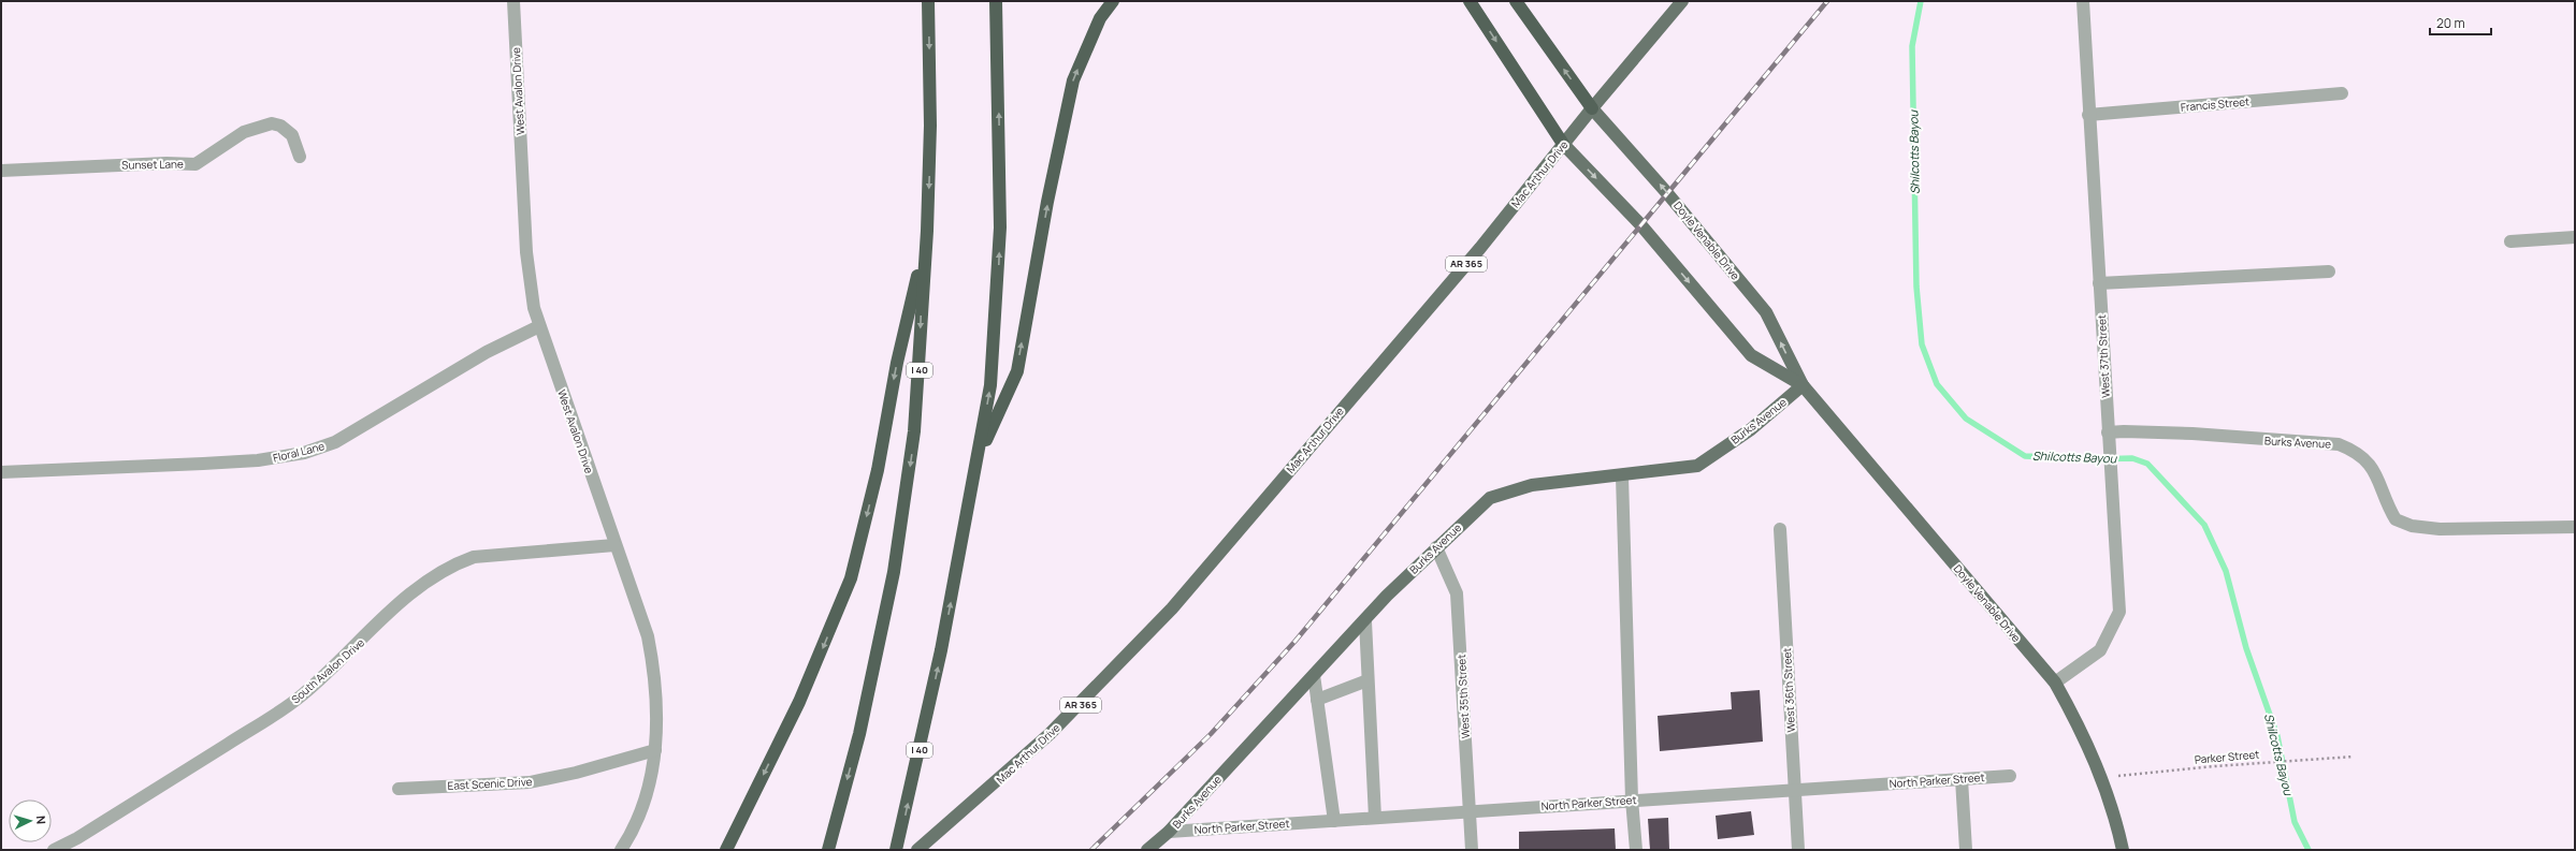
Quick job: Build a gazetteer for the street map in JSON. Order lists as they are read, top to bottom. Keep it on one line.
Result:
{"streets":{"highway":["I 40"],"main road":["Mac Arthur Drive","Doyle Venable Drive","AR 365","Burks Avenue"],"street":["West Avalon Drive","Francis Street","Sunset Lane","West 37th Street","Floral Lane","South Avalon Drive","West 36th Street","West 35th Street","North Parker Street","East Scenic Drive"],"path":["Parker Street"]},"crossings":[["West Avalon Drive","Floral Lane"],["West Avalon Drive","South Avalon Drive"],["West Avalon Drive","East Scenic Drive"],["Francis Street","West 37th Street"],["Mac Arthur Drive","Doyle Venable Drive"],["Doyle Venable Drive","West 37th Street"],["Doyle Venable Drive","Burks Avenue"],["Doyle Venable Drive","Parker Street"],["West 37th Street","Burks Avenue"],["Burks Avenue","West 35th Street"],["Burks Avenue","North Parker Street"],["West 36th Street","North Parker Street"],["West 35th Street","North Parker Street"]],"water":["Shilcotts Bayou"],"scale_bar":"20 m","north":"right"}
